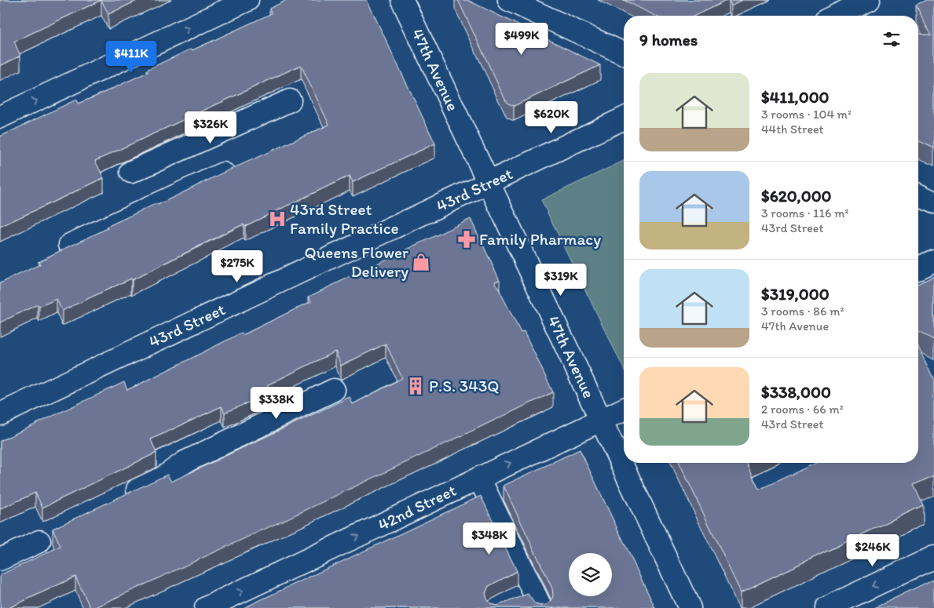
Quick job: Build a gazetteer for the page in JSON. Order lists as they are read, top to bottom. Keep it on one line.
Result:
{"streets":{"street":["47th Avenue","43rd Street","42nd Street"]},"crossings":[["47th Avenue","43rd Street"],["47th Avenue","42nd Street"]],"places":{"hospital":["43rd Street Family Practice"],"pharmacy":["Family Pharmacy"],"shop":["Queens Flower Delivery"],"building":["P.S. 343Q"]},"page":{"heading":"9 homes","price":["$499K","$411K","$620K","$326K","$275K","$319K","$338K","$348K","$246K"],"list":[{"name":"$411,000","note":"3 rooms · 104 m² · 44th Street"},{"name":"$620,000","note":"3 rooms · 116 m² · 43rd Street"},{"name":"$319,000","note":"3 rooms · 86 m² · 47th Avenue"},{"name":"$338,000","note":"2 rooms · 66 m² · 43rd Street"}]}}
